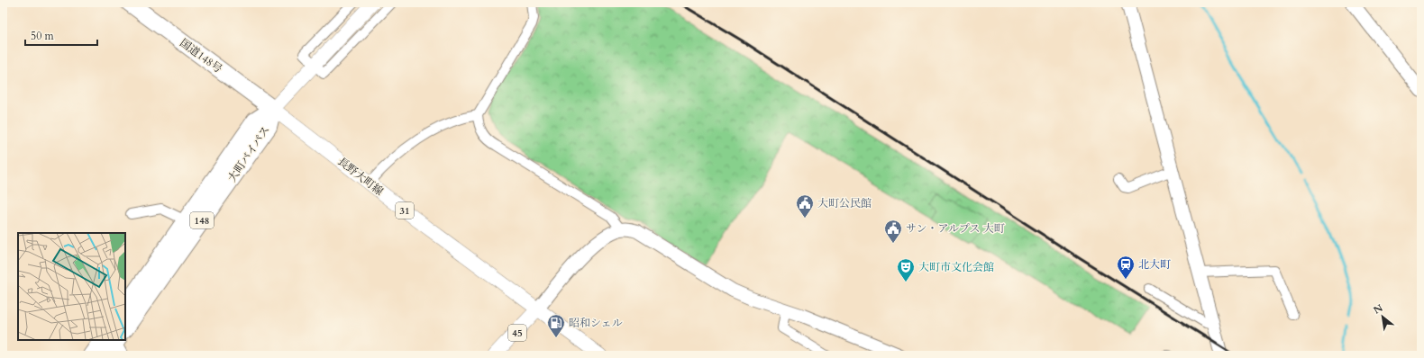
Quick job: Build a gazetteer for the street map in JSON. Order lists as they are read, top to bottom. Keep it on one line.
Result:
{"streets":{"highway":["国道148号","大町バイパス","148"],"main road":["長野大町線","31","45"]},"crossings":[["国道148号","大町バイパス"],["国道148号","長野大町線"],["大町バイパス","長野大町線"],["長野大町線","45"]],"places":{"public building":["大町公民館","サン・アルプス 大町"],"station":["北大町"],"theatre":["大町市文化会館"],"fuel station":["昭和シェル"]},"scale_bar":"50 m","north":"top left"}
